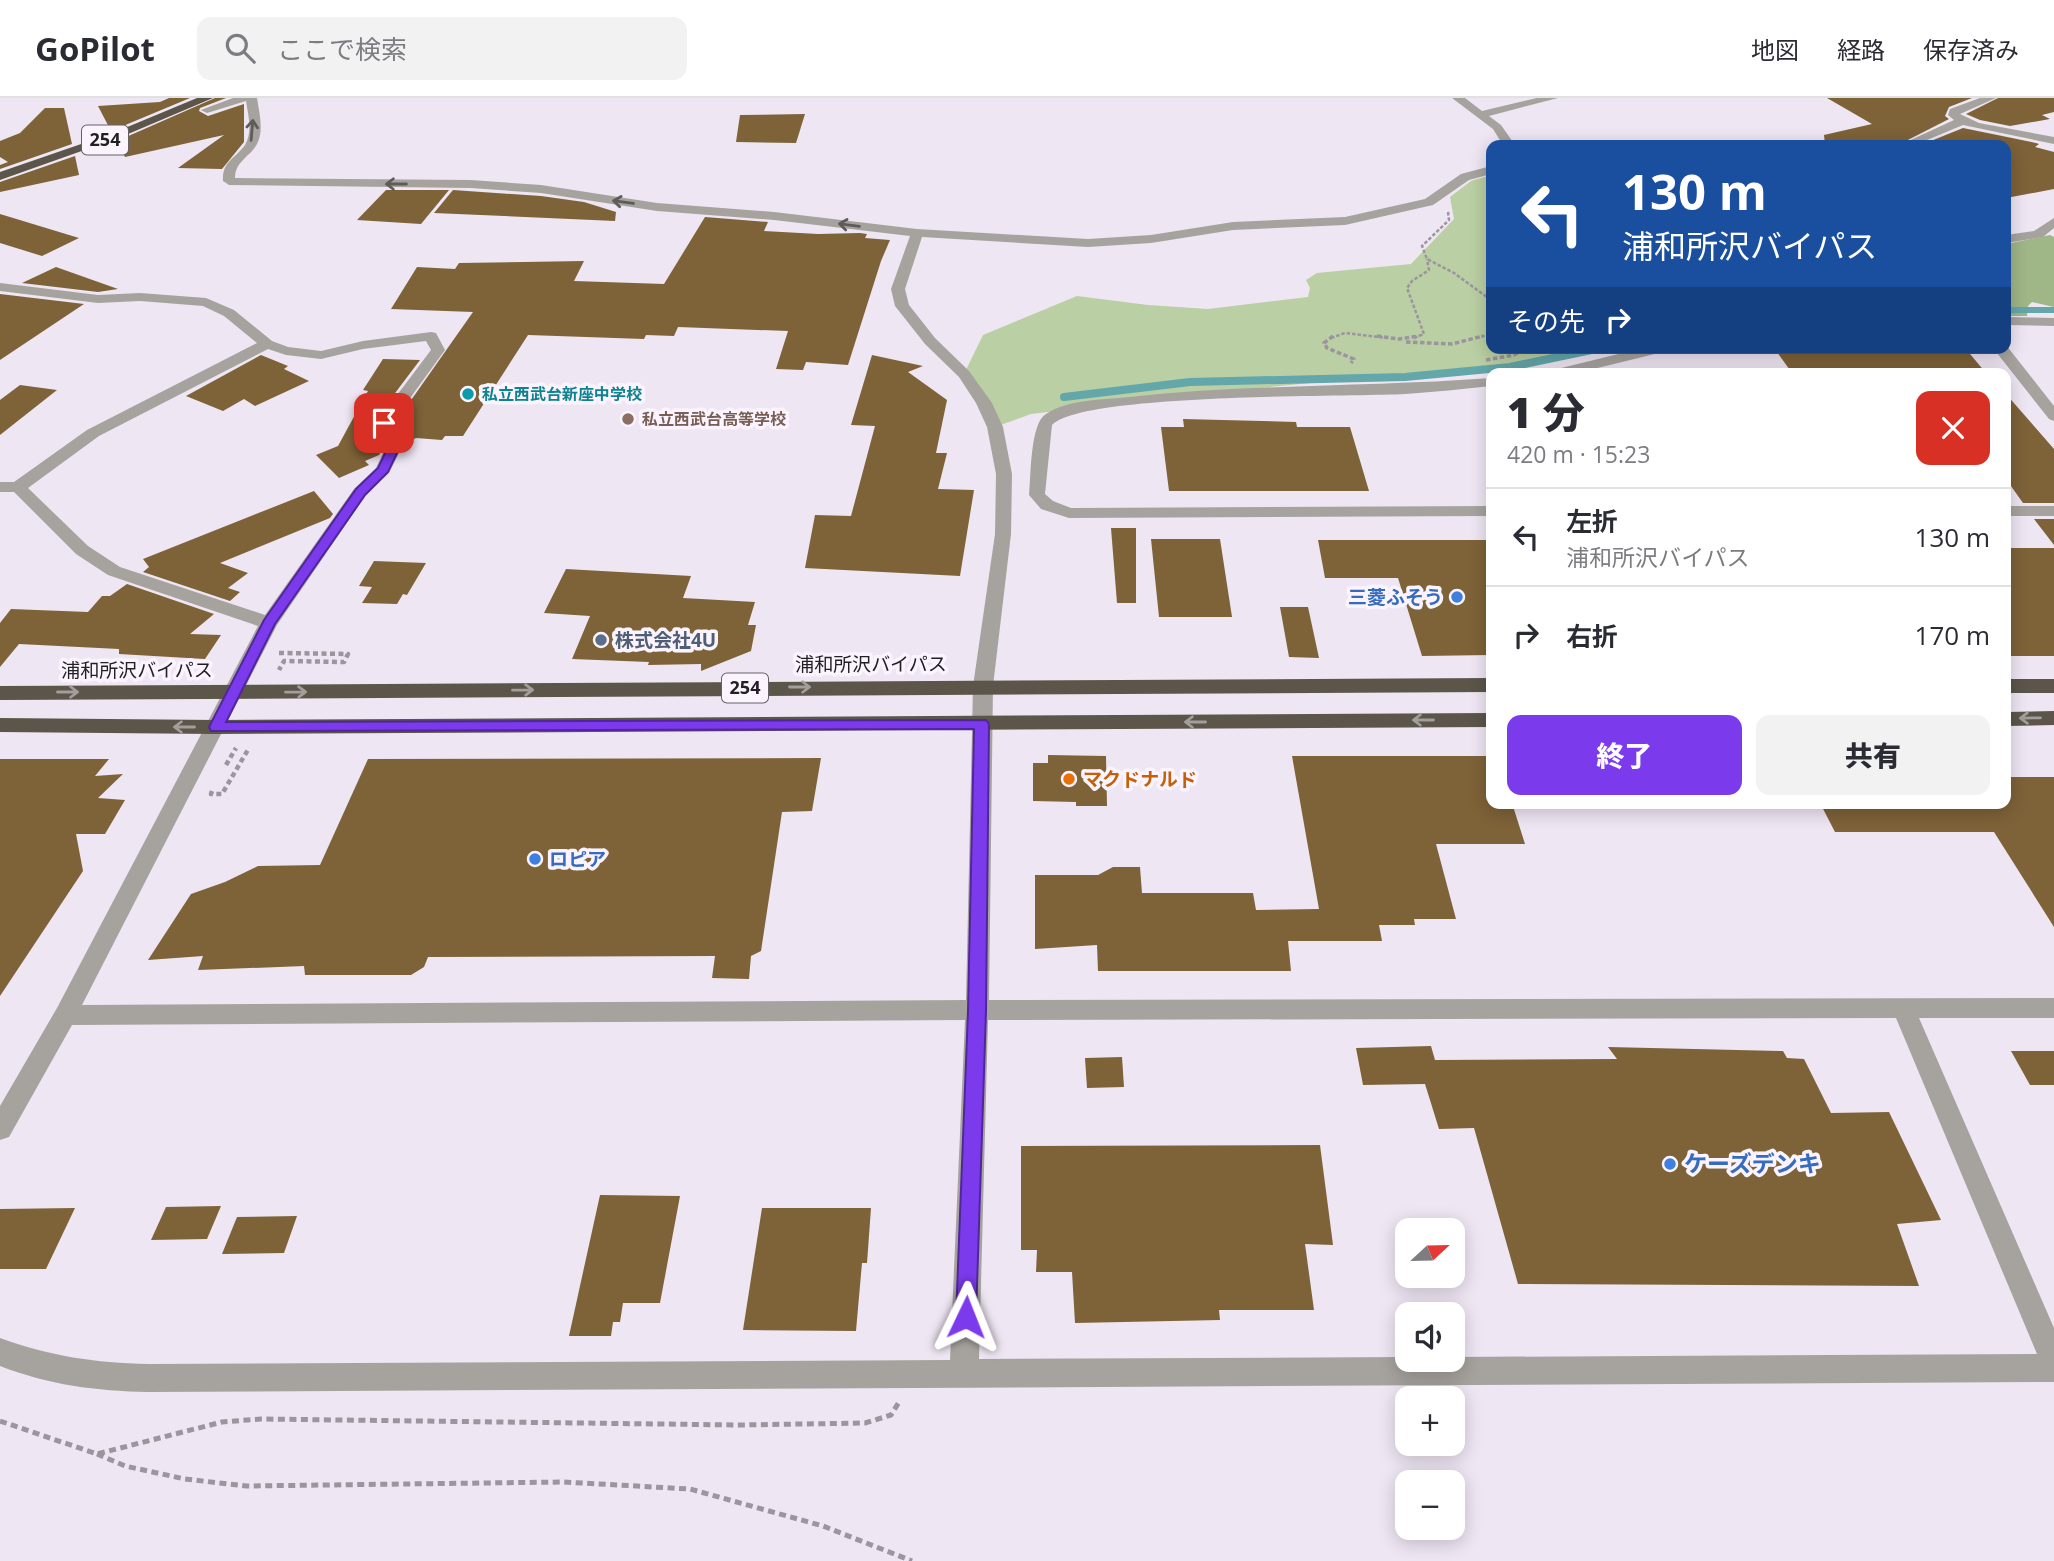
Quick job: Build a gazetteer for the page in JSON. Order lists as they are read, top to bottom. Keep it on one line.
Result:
{"streets":{"highway":["254","浦和所沢バイパス"]},"places":["私立西武台新座中学校","私立西武台高等学校","三菱ふそう","株式会社4U","マクドナルド","ロピア","ケーズデンキ"],"north":"right","page":{"header":"GoPilot","search":"ここで検索","nav":["地図","経路","保存済み"],"turn":["130 m","浦和所沢バイパス"],"then":"その先","heading":["1 分","420 m · 15:23"],"list":[{"name":"左折","note":"浦和所沢バイパス","value":"130 m"},{"name":"右折","value":"170 m"}],"buttons":["終了","共有"],"map_buttons":["+","−"]}}
